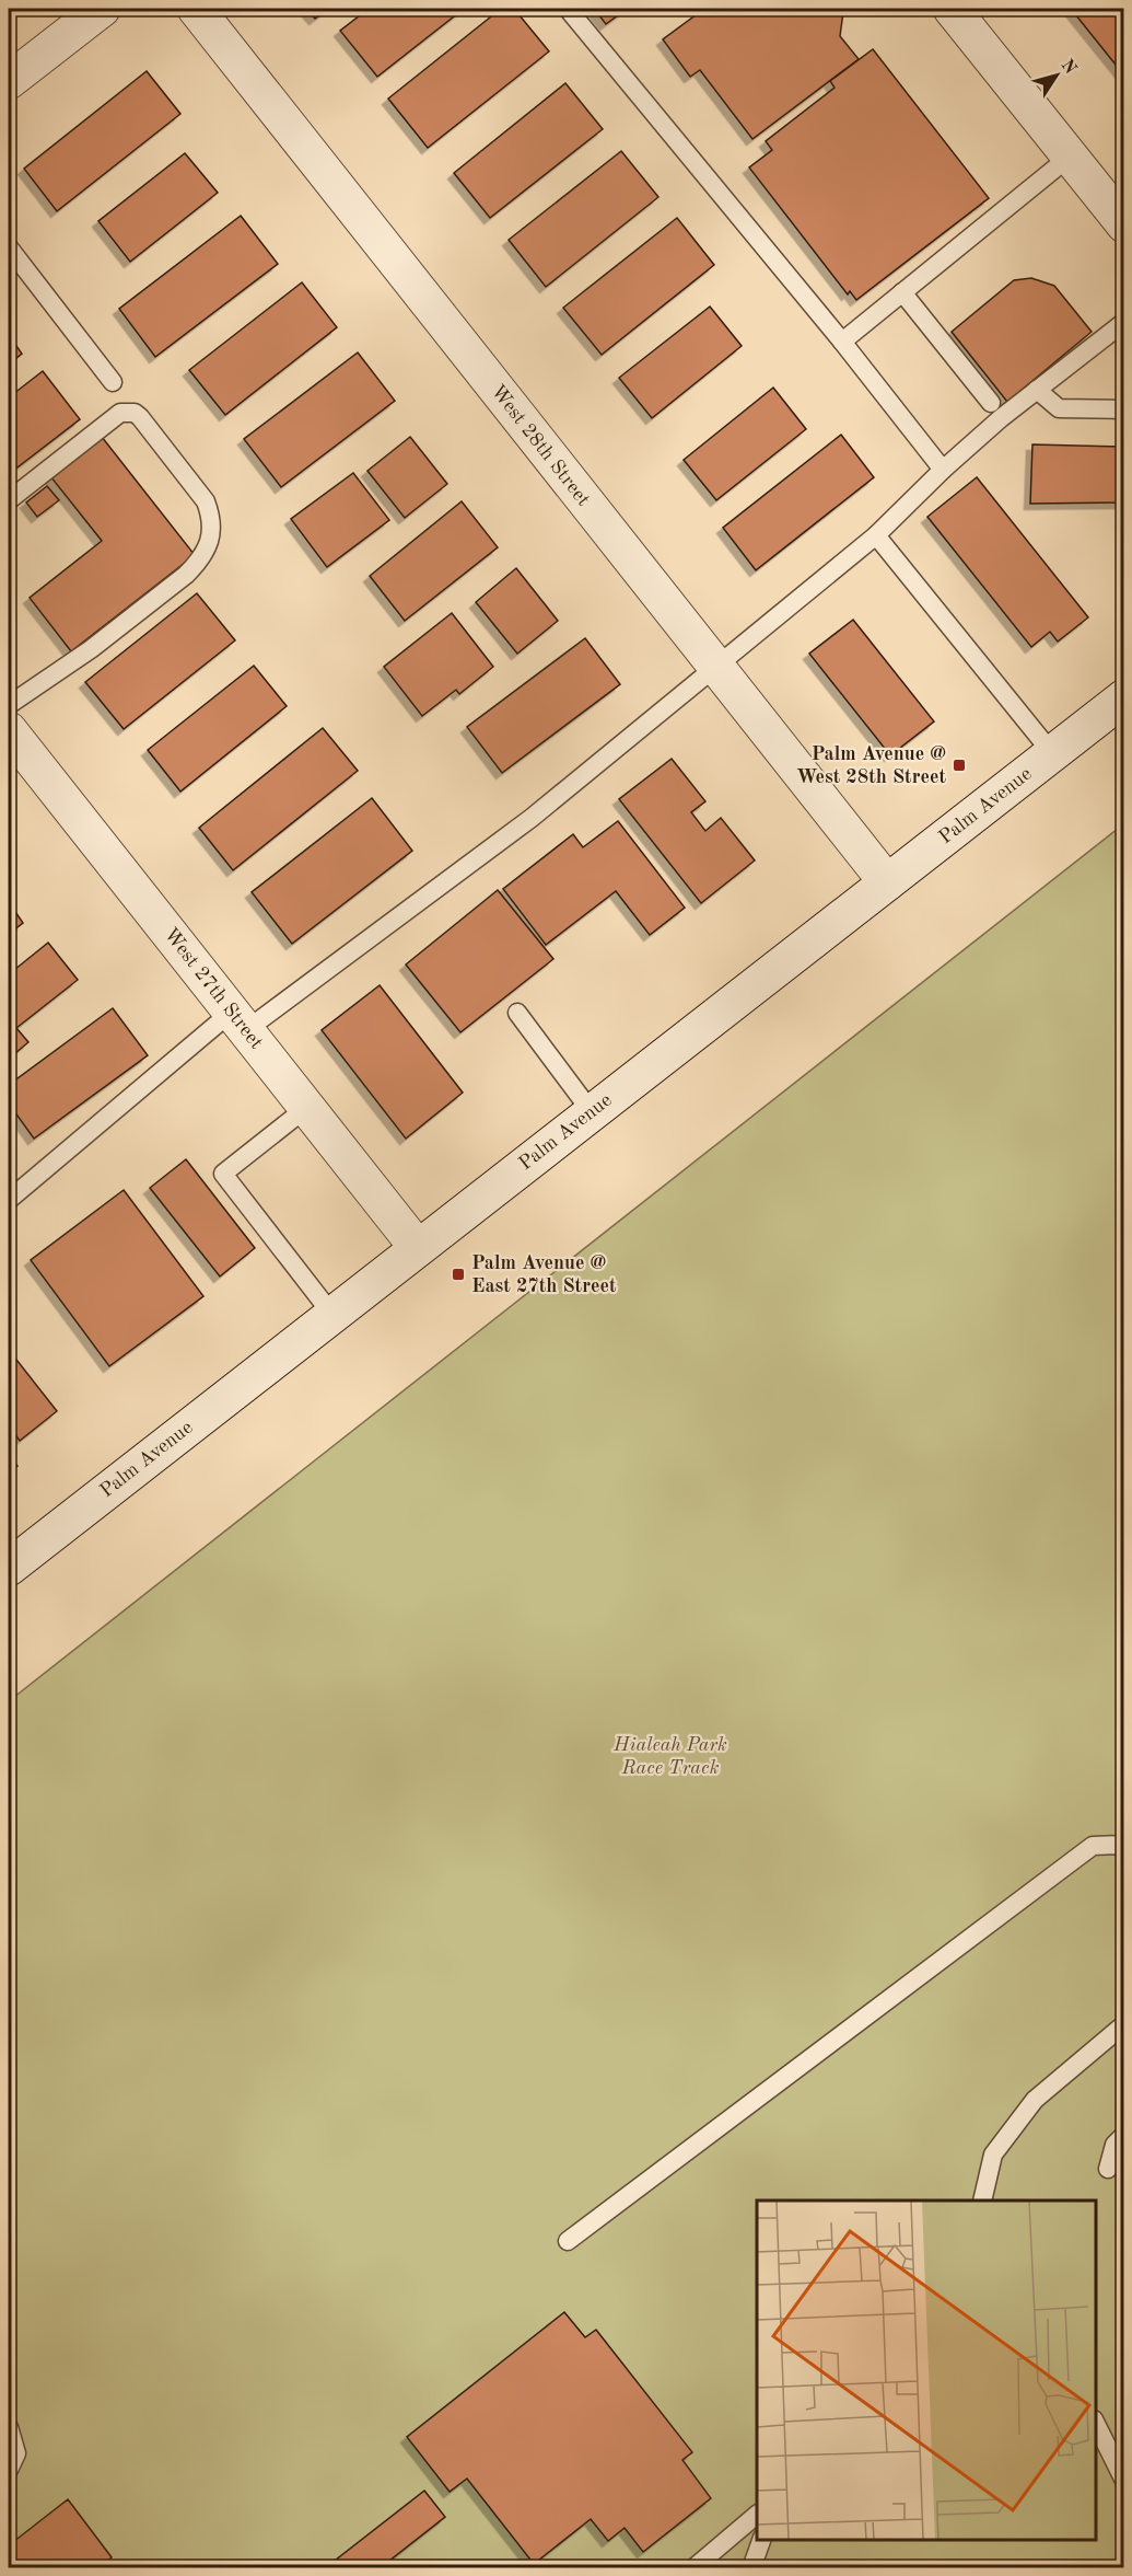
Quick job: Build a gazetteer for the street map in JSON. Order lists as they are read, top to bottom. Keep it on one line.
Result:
{"streets":{"street":["West 28th Street","Palm Avenue","West 27th Street"]},"crossings":[["West 28th Street","Palm Avenue"],["Palm Avenue","West 27th Street"]],"parks":["Hialeah Park Race Track"],"places":{"transit":["Palm Avenue @ West 28th Street","Palm Avenue @ East 27th Street"]},"north":"top right"}
